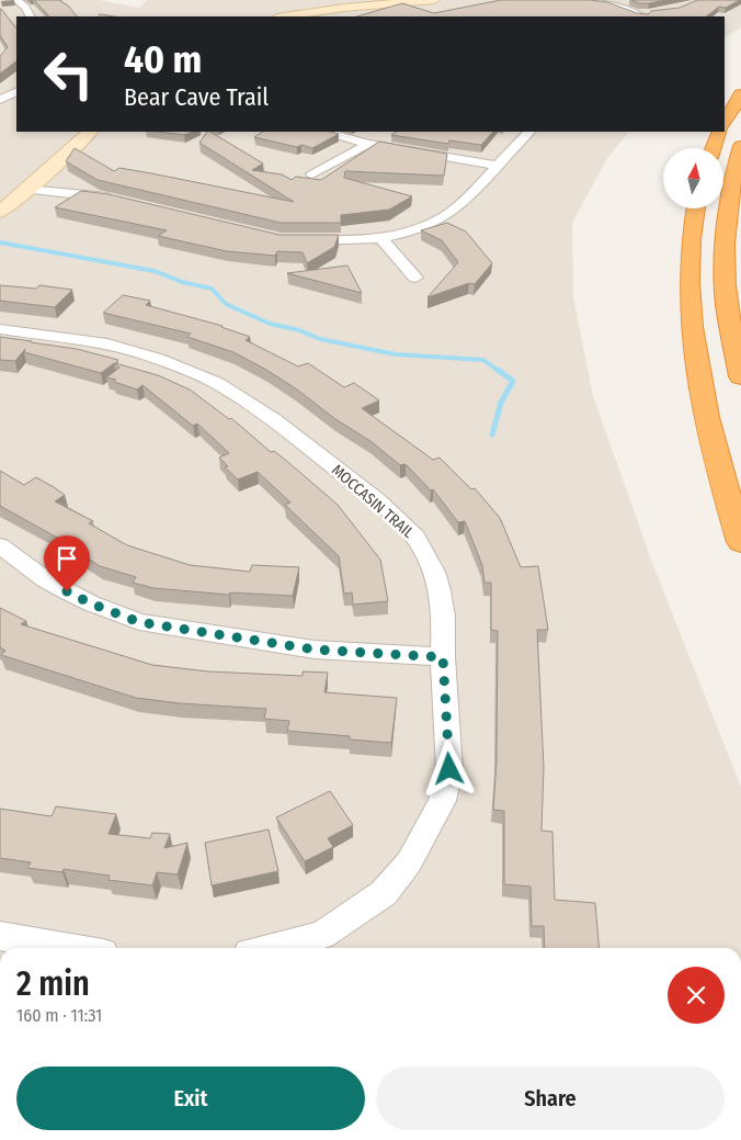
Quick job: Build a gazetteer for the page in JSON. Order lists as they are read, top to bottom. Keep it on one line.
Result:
{"streets":{"street":["MOCCASIN TRAIL"]},"north":"top","page":{"turn":["40 m","Bear Cave Trail"],"heading":["2 min","160 m · 11:31"],"buttons":["Exit","Share"]}}
